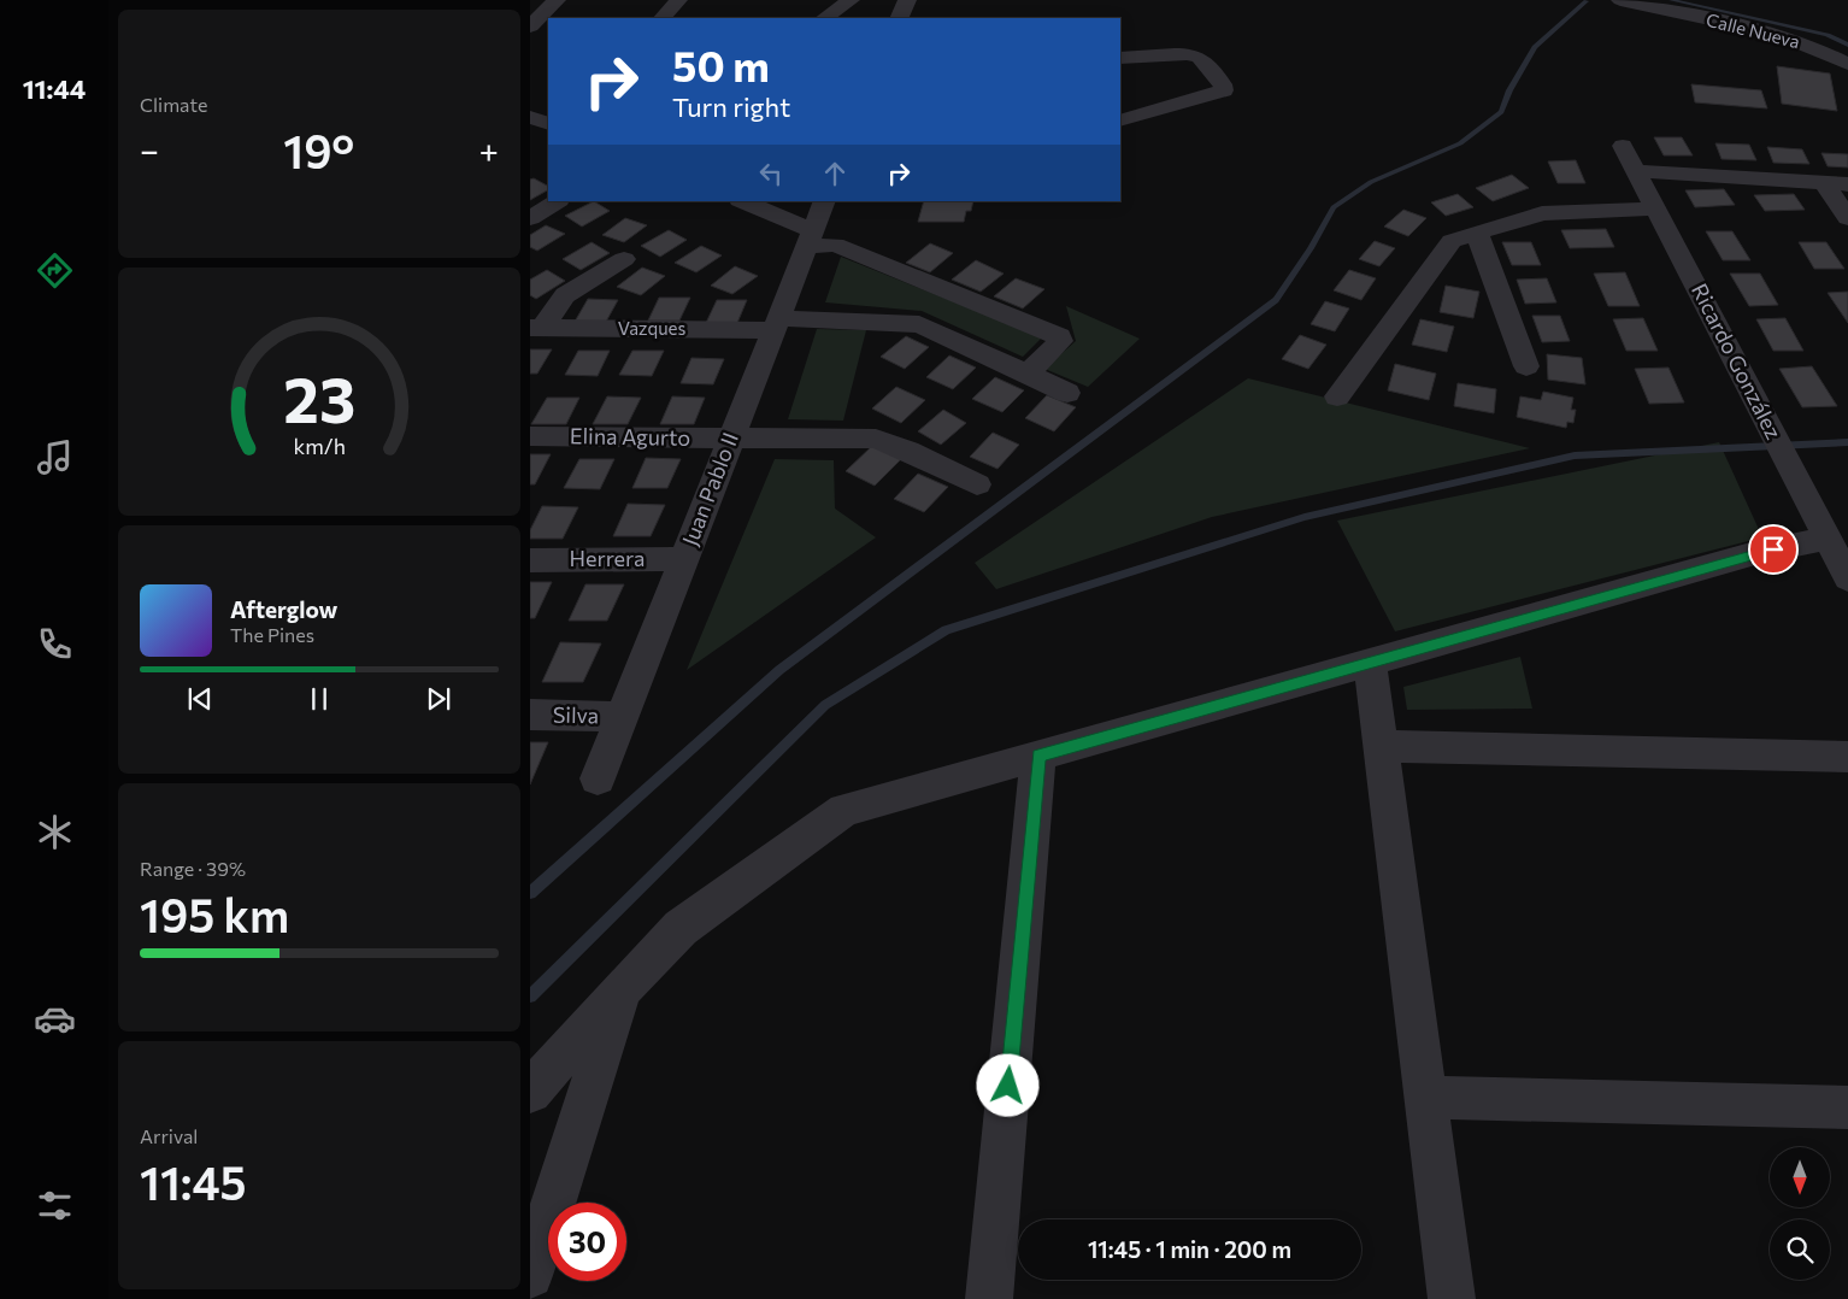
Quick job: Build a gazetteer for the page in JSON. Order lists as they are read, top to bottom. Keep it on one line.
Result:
{"streets":{"street":["Calle Nueva","Vazques","Ricardo González","Elina Agurto","Juan Pablo II","Herrera","Silva"]},"crossings":[["Vazques","Juan Pablo II"],["Elina Agurto","Juan Pablo II"],["Juan Pablo II","Herrera"],["Juan Pablo II","Silva"]],"north":"bottom","page":{"tabs":"11:44","tile":["Climate",["Range · 39%","195 km"],["Arrival","11:45"]],"turn":["50 m","Turn right"],"heat":["−","19°","+"],"song":["Afterglow","The Pines"],"limit":"30","trip":"11:45 · 1 min · 200 m","gauge":["23","km/h"]}}
